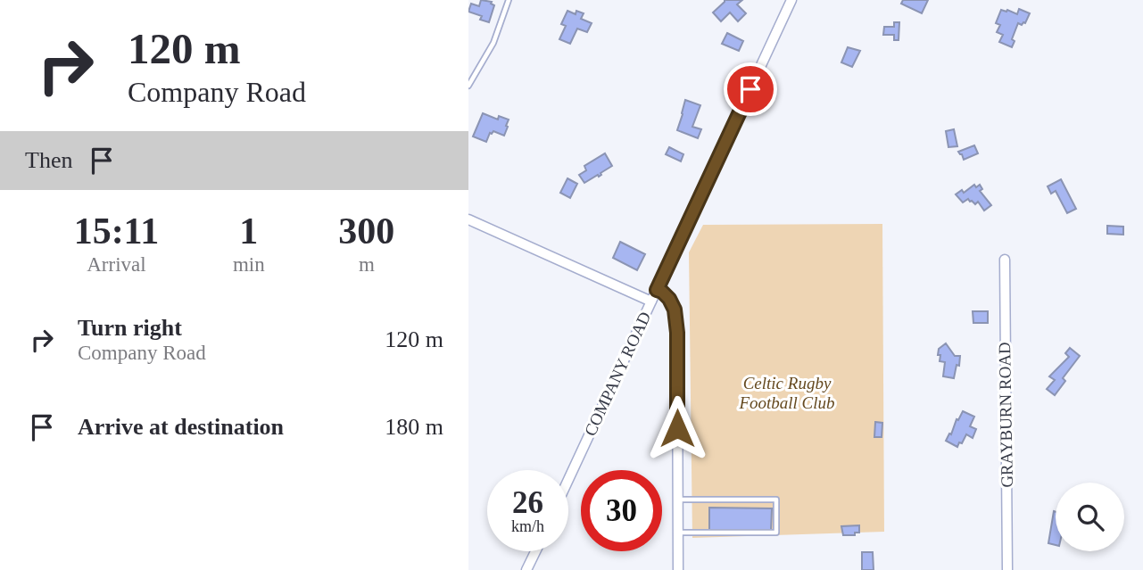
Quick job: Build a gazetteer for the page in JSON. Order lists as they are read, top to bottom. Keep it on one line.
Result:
{"streets":{"street":["COMPANY ROAD","GRAYBURN ROAD"]},"parks":["Celtic Rugby Football Club"],"page":{"turn":["120 m","Company Road"],"then":"Then","eta":["15:11","Arrival","1","min","300","m"],"list":[{"name":"Turn right","note":"Company Road","value":"120 m"},{"name":"Arrive at destination","value":"180 m"}],"speed":"26 km/h","limit":"30"}}
